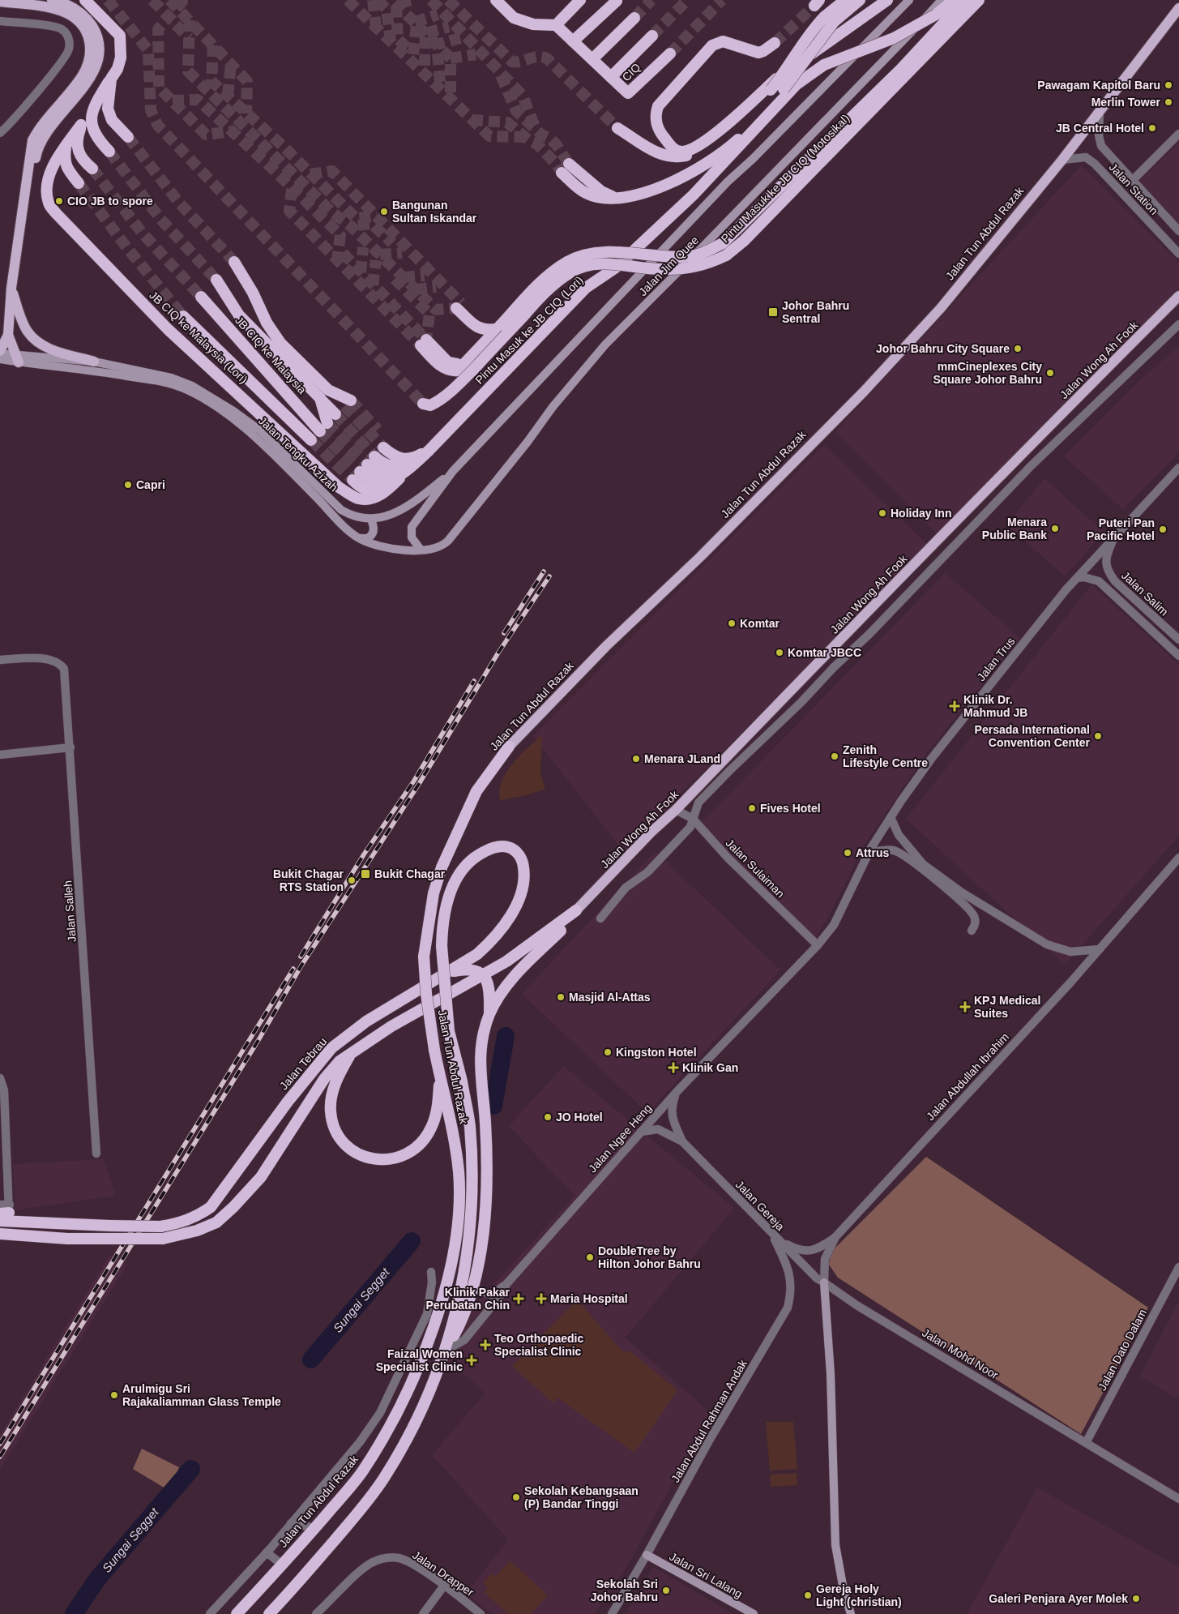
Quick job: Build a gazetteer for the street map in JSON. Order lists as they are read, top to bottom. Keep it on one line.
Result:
{"streets":{"highway":["CIQ","Pintu Masuk ke JB CIQ (Motosikal)","Jalan Tun Abdul Razak","Pintu Masuk ke JB CIQ (Lori)","JB CIQ ke Malaysia (Lori)","JB CIQ ke Malaysia","Jalan Tebrau"],"main road":["Jalan Jim Quee","Jalan Wong Ah Fook","Jalan Tengku Azizah","Jalan Sri Lalang"],"street":["Jalan Station","Jalan Salim","Jalan Trus","Jalan Sulaiman","Jalan Salleh","Jalan Abdullah Ibrahim","Jalan Ngee Heng","Jalan Gereja","Jalan Dato Dalam","Jalan Mohd Noor","Jalan Abdul Rahman Andak","Jalan Drapper"]},"crossings":[["Jalan Station","Jalan Tun Abdul Razak"],["Jalan Tun Abdul Razak","Jalan Tebrau"],["Jalan Tun Abdul Razak","Jalan Ngee Heng"],["Jalan Jim Quee","Jalan Tengku Azizah"],["Pintu Masuk ke JB CIQ (Lori)","JB CIQ ke Malaysia (Lori)"],["Jalan Wong Ah Fook","Jalan Sulaiman"],["Jalan Salim","Jalan Trus"],["Jalan Trus","Jalan Sulaiman"],["Jalan Trus","Jalan Ngee Heng"],["Jalan Sulaiman","Jalan Ngee Heng"],["Jalan Abdullah Ibrahim","Jalan Gereja"],["Jalan Abdullah Ibrahim","Jalan Mohd Noor"],["Jalan Abdullah Ibrahim","Jalan Abdul Rahman Andak"],["Jalan Ngee Heng","Jalan Gereja"],["Jalan Gereja","Jalan Mohd Noor"],["Jalan Gereja","Jalan Abdul Rahman Andak"],["Jalan Dato Dalam","Jalan Mohd Noor"],["Jalan Abdul Rahman Andak","Jalan Sri Lalang"]],"water":["Sungai Segget"],"places":{"other":["Pawagam Kapitol Baru","Merlin Tower","JB Central Hotel","CIO JB to spore","Bangunan Sultan Iskandar","Johor Bahru City Square","mmCineplexes City Square Johor Bahru","Capri","Holiday Inn","Menara Public Bank","Puteri Pan Pacific Hotel","Komtar","Komtar JBCC","Persada International Convention Center","Zenith Lifestyle Centre","Menara JLand","Fives Hotel","Attrus","Bukit Chagar RTS Station","Masjid Al-Attas","Kingston Hotel","JO Hotel","DoubleTree by Hilton Johor Bahru","Arulmigu Sri Rajakaliamman Glass Temple","Sekolah Kebangsaan (P) Bandar Tinggi","Sekolah Sri Johor Bahru","Gereja Holy Light (christian)","Galeri Penjara Ayer Molek"],"transit":["Johor Bahru Sentral","Bukit Chagar"],"health":["Klinik Dr. Mahmud JB","KPJ Medical Suites","Klinik Gan","Klinik Pakar Perubatan Chin","Maria Hospital","Teo Orthopaedic Specialist Clinic","Faizal Women Specialist Clinic"]}}
